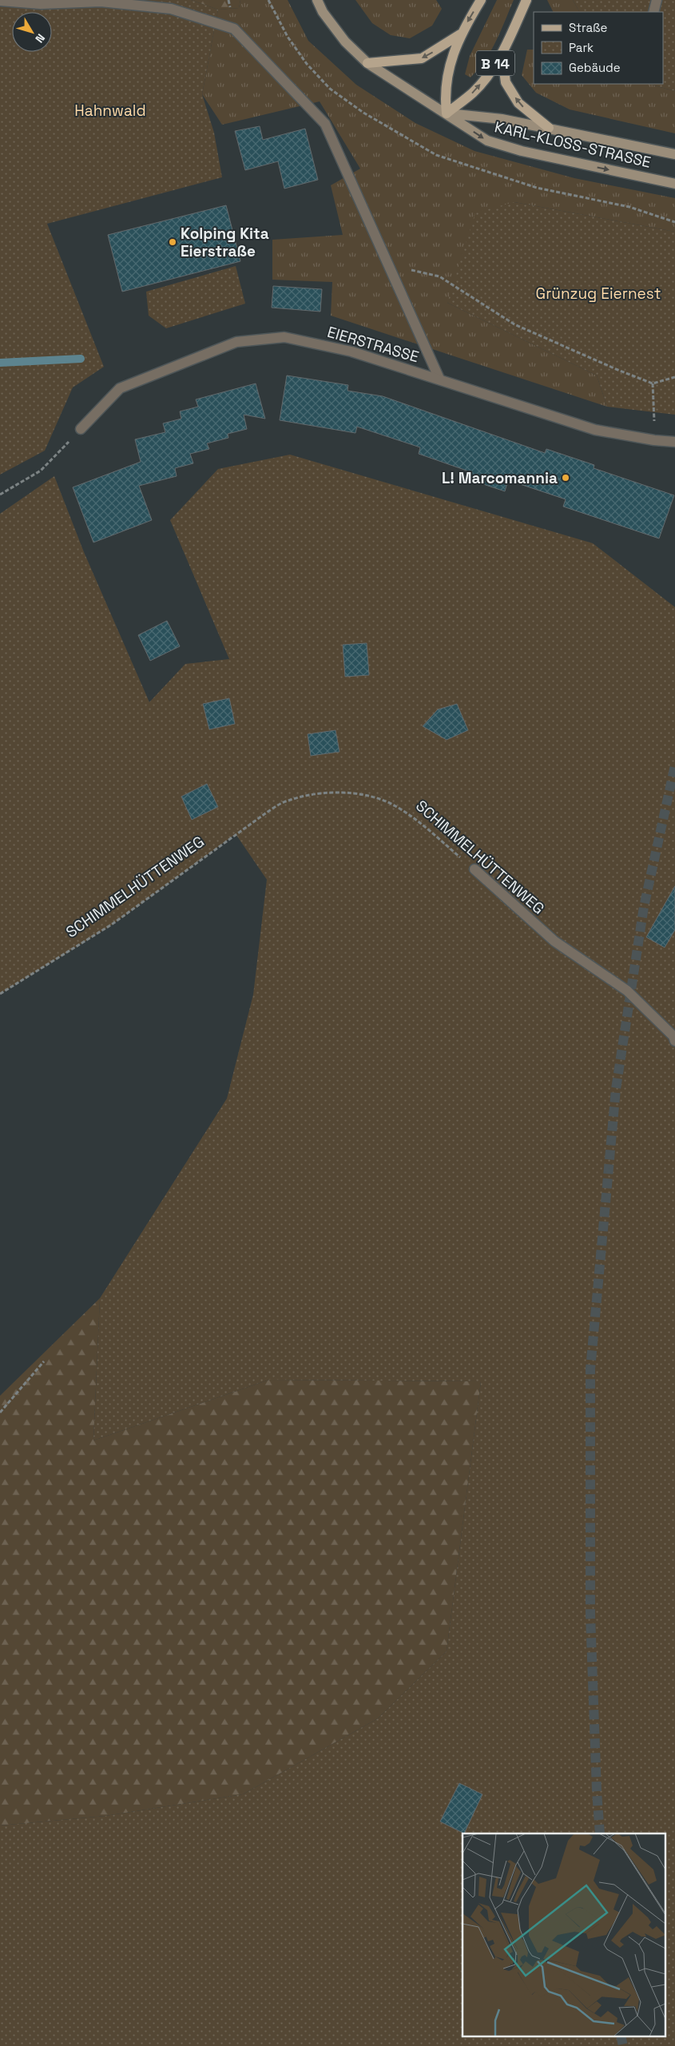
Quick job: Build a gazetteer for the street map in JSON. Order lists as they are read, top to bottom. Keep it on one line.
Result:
{"streets":{"main road":["B 14","KARL-KLOSS-STRASSE"],"street":["EIERSTRASSE","SCHIMMELHÜTTENWEG"]},"crossings":[["B 14","KARL-KLOSS-STRASSE"]],"parks":["Hahnwald","Grünzug Eiernest"],"places":["Kolping Kita Eierstraße","L! Marcomannia"],"legend":["Straße","Park","Gebäude"],"north":"bottom right"}
